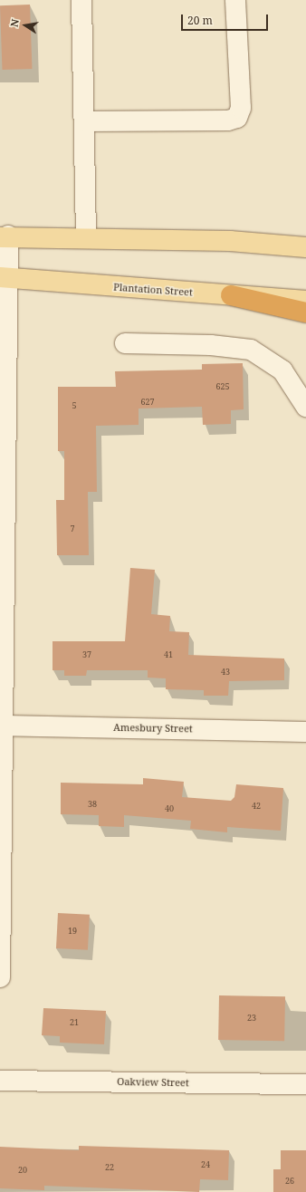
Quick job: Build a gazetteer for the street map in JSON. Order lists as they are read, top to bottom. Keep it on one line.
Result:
{"streets":{"main road":["Plantation Street"],"street":["Amesbury Street","Oakview Street"]},"house_numbers":["625","627","5","7","37","41","43","38","42","40","19","23","21","24","22","20","26"],"scale_bar":"20 m","north":"left"}
